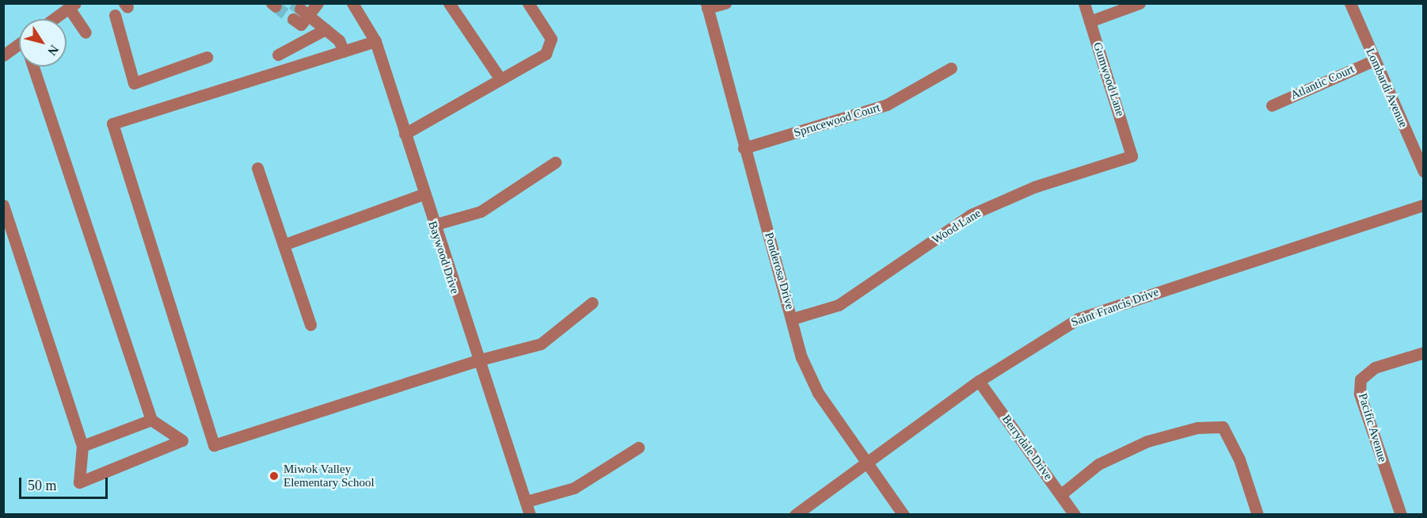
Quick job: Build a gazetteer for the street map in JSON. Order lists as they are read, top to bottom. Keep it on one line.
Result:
{"streets":{"street":["Gumwood Lane","Atlantic Court","Lombardi Avenue","Sprucewood Court","Wood Lane","Baywood Drive","Ponderosa Drive","Saint Francis Drive","Pacific Avenue","Berrydale Drive"]},"crossings":[["Gumwood Lane","Wood Lane"],["Atlantic Court","Lombardi Avenue"],["Sprucewood Court","Ponderosa Drive"],["Wood Lane","Ponderosa Drive"],["Ponderosa Drive","Saint Francis Drive"],["Saint Francis Drive","Berrydale Drive"]],"places":["Miwok Valley Elementary School"],"scale_bar":"50 m","north":"bottom right"}
